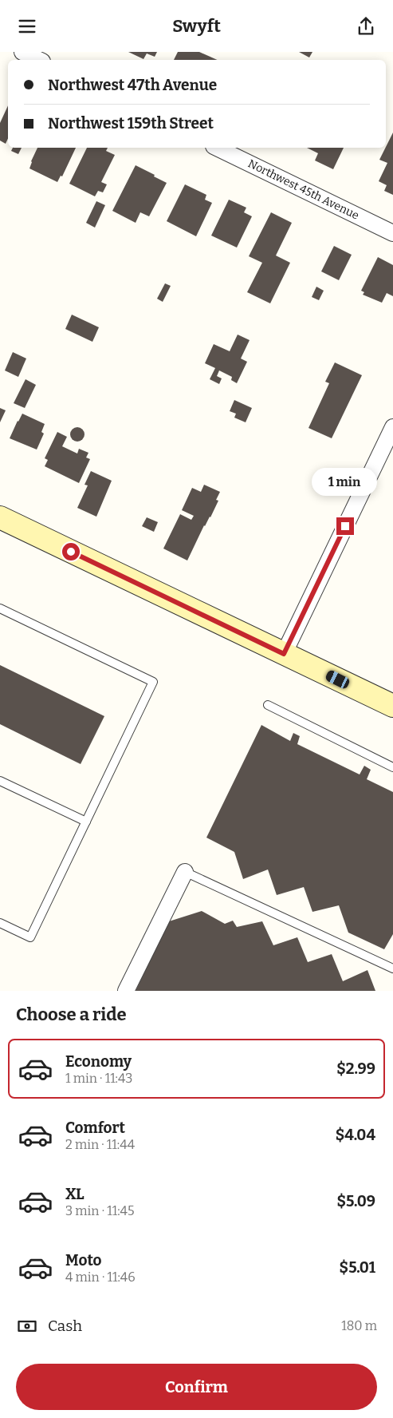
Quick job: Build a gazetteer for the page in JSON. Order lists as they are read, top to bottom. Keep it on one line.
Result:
{"streets":{"street":["Northwest 45th Avenue"]},"page":{"header":"Swyft","banner":["Northwest 47th Avenue","Northwest 159th Street"],"bubble":"1 min","heading":"Choose a ride","list":[{"name":"Economy","note":"1 min · 11:43","value":"$2.99"},{"name":"Comfort","note":"2 min · 11:44","value":"$4.04"},{"name":"XL","note":"3 min · 11:45","value":"$5.09"},{"name":"Moto","note":"4 min · 11:46","value":"$5.01"}],"pay":["Cash","180 m"],"buttons":"Confirm"}}
